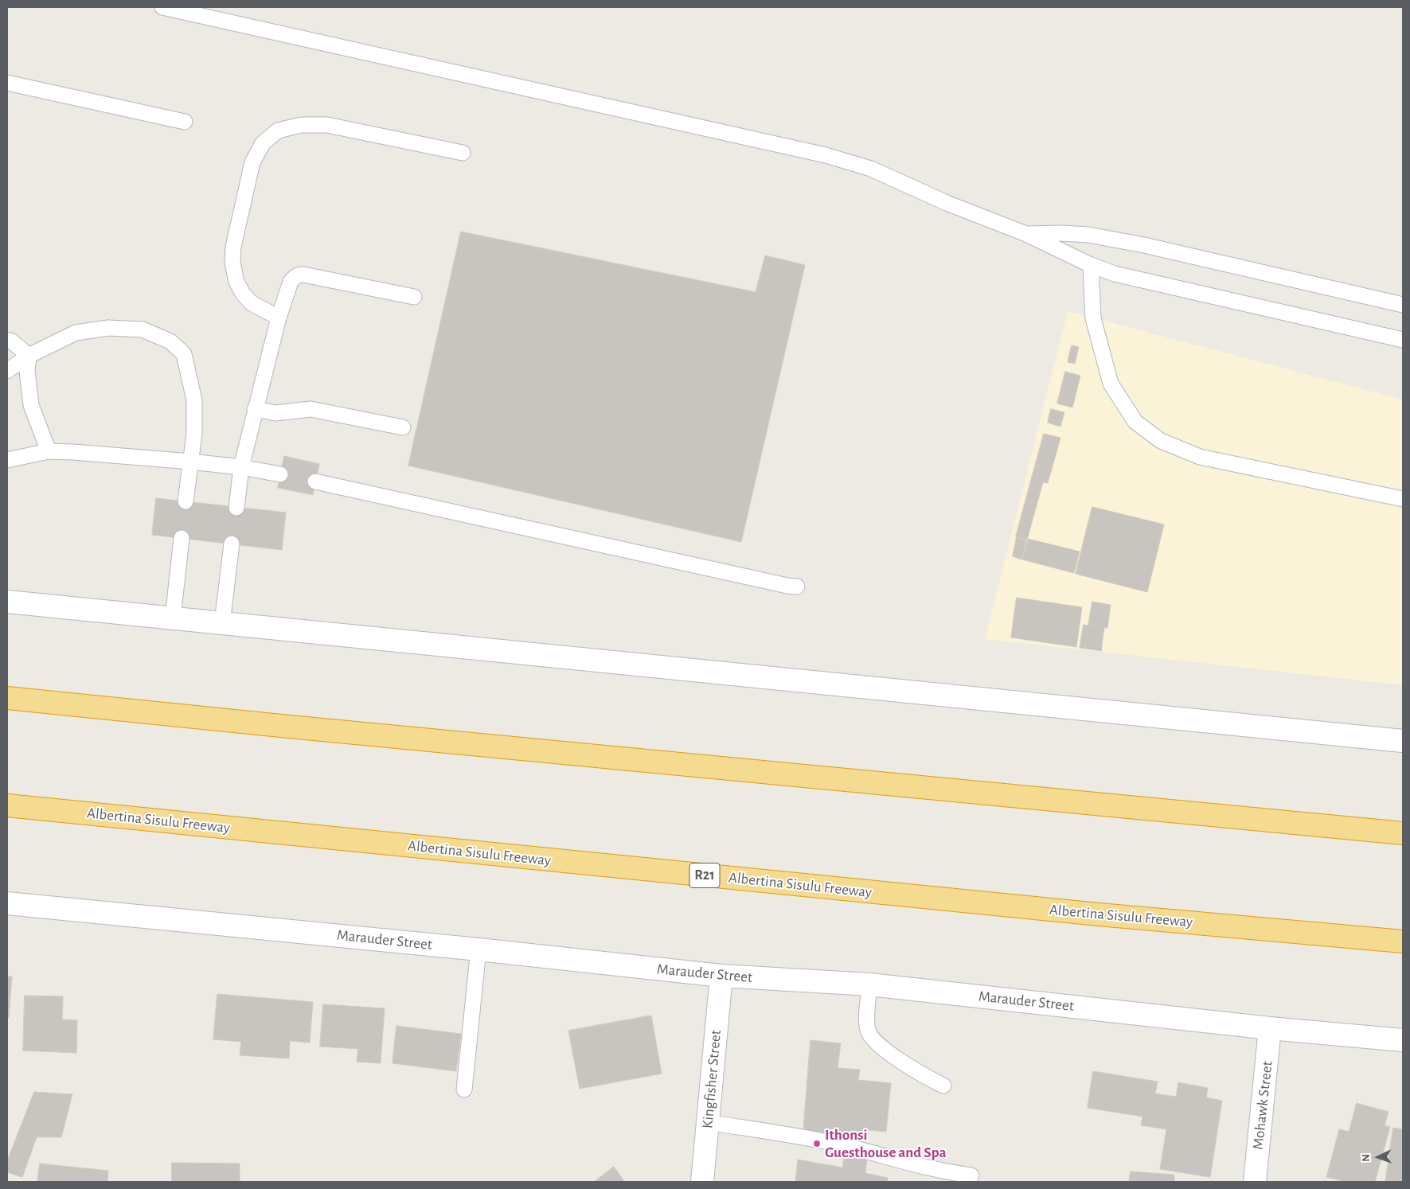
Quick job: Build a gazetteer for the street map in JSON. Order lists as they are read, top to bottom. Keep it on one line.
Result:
{"streets":{"highway":["Albertina Sisulu Freeway","R21"],"street":["Marauder Street","Kingfisher Street","Mohawk Street"]},"crossings":[["Marauder Street","Kingfisher Street"],["Marauder Street","Mohawk Street"]],"places":["Ithonsi Guesthouse and Spa"],"north":"left"}
